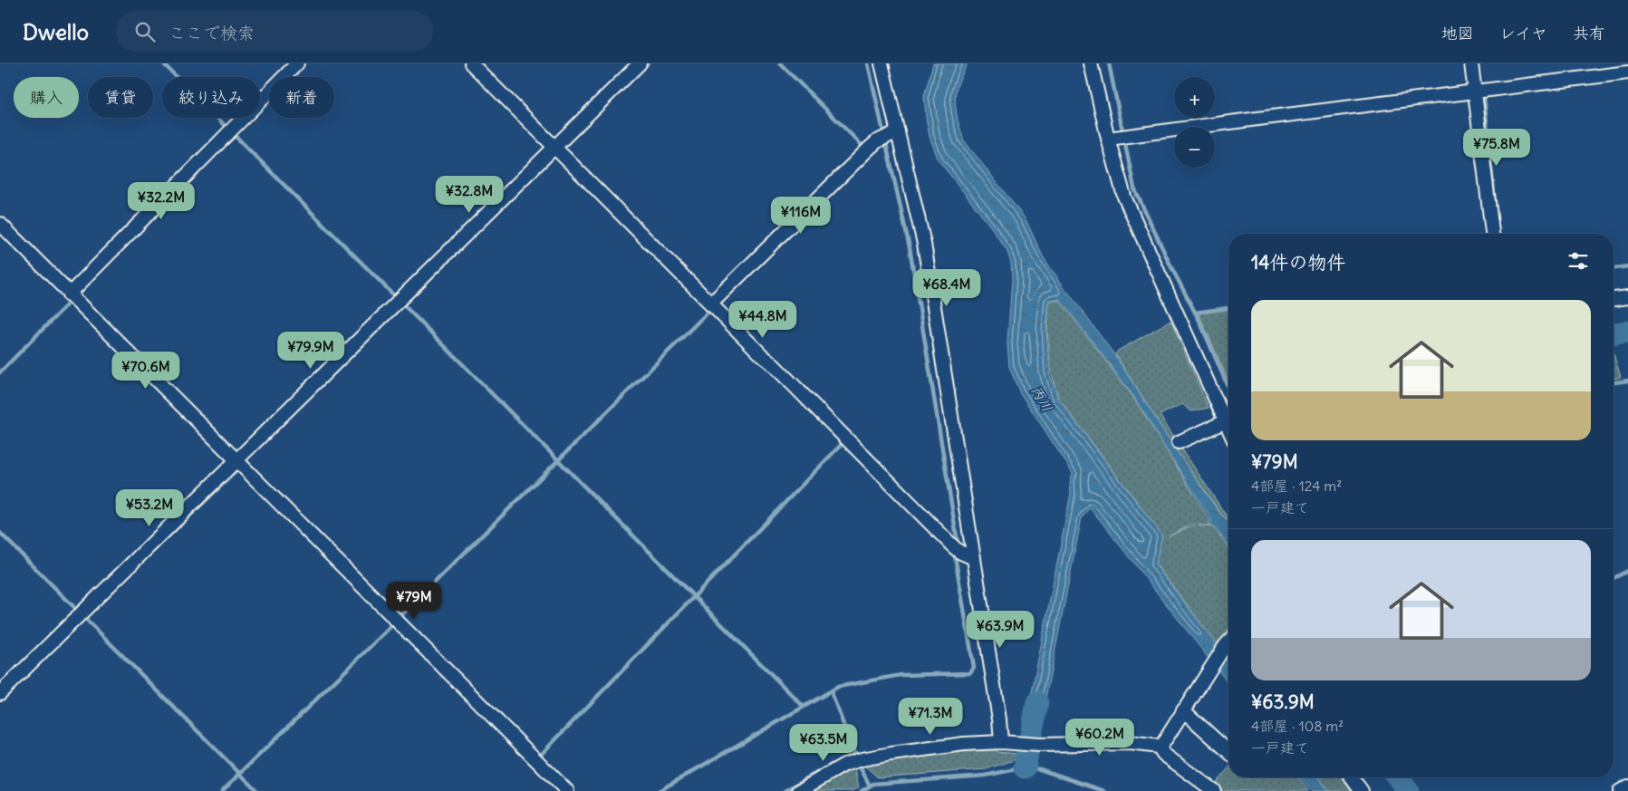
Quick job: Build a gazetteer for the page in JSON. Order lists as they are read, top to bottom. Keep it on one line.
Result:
{"water":["丙川"],"page":{"header":"Dwello","search":"ここで検索","nav":["地図","レイヤ","共有"],"map_buttons":["+","−"],"chip":["購入","賃貸","絞り込み","新着"],"price":["¥75.8M","¥32.8M","¥32.2M","¥116M","¥68.4M","¥44.8M","¥79.9M","¥70.6M","¥53.2M","¥79M","¥63.9M","¥71.3M","¥60.2M","¥63.5M"],"heading":"14件の物件","list":[{"name":"¥79M","note":"4部屋 · 124 m² · 一戸建て"},{"name":"¥63.9M","note":"4部屋 · 108 m² · 一戸建て"}]}}
